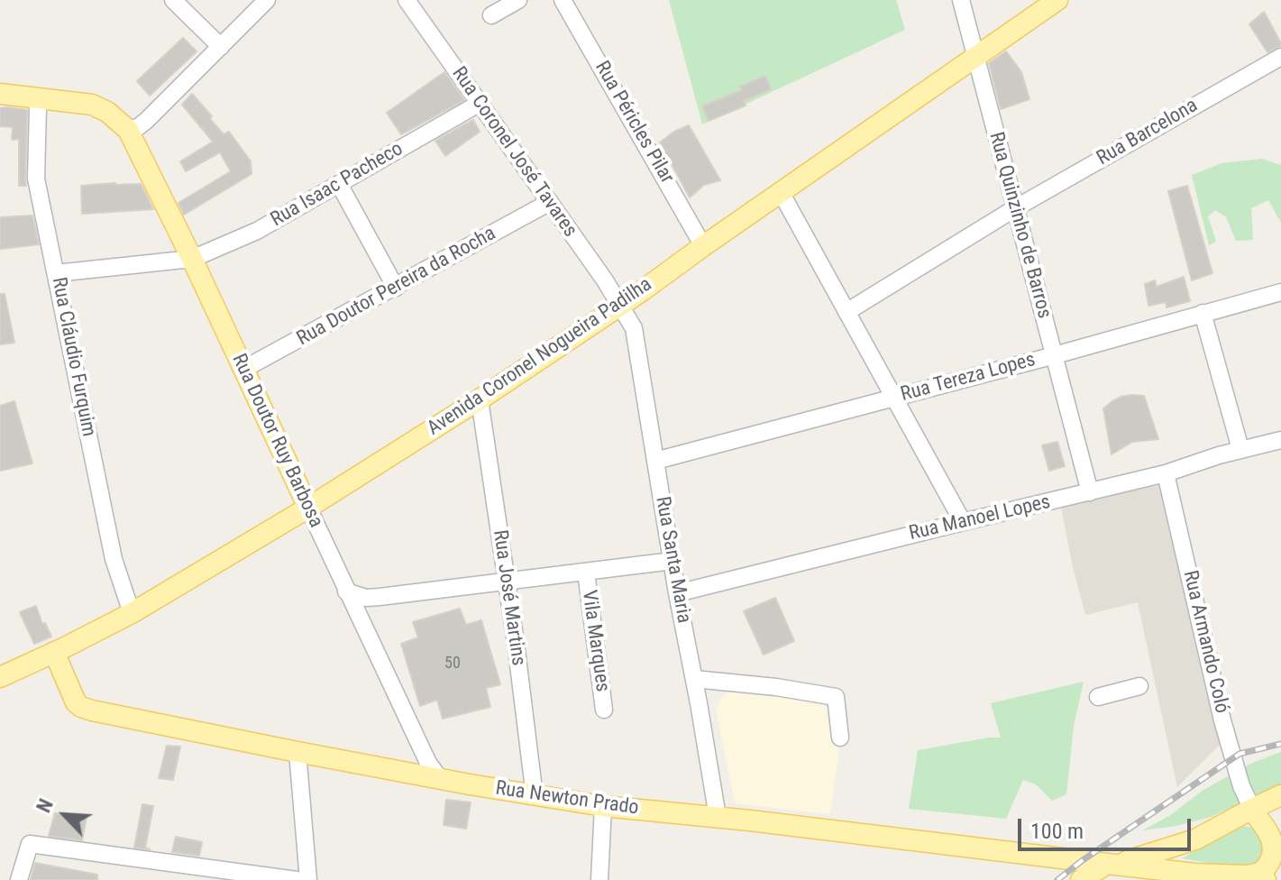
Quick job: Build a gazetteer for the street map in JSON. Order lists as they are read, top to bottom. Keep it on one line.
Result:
{"streets":{"main road":["Avenida Coronel Nogueira Padilha","Rua Doutor Ruy Barbosa","Rua Newton Prado"],"street":["Rua Péricles Pilar","Rua Barcelona","Rua Coronel José Tavares","Rua Isaac Pacheco","Rua Quinzinho de Barros","Rua Doutor Pereira da Rocha","Rua Cláudio Furquim","Rua Tereza Lopes","Rua Manoel Lopes","Rua Santa Maria","Rua José Martins","Vila Marques","Rua Armando Coló"]},"crossings":[["Rua Péricles Pilar","Avenida Coronel Nogueira Padilha"],["Rua Barcelona","Rua Quinzinho de Barros"],["Rua Coronel José Tavares","Rua Isaac Pacheco"],["Rua Coronel José Tavares","Rua Doutor Pereira da Rocha"],["Rua Coronel José Tavares","Avenida Coronel Nogueira Padilha"],["Rua Coronel José Tavares","Rua Santa Maria"],["Rua Isaac Pacheco","Rua Cláudio Furquim"],["Rua Isaac Pacheco","Rua Doutor Ruy Barbosa"],["Rua Quinzinho de Barros","Avenida Coronel Nogueira Padilha"],["Rua Quinzinho de Barros","Rua Tereza Lopes"],["Rua Quinzinho de Barros","Rua Manoel Lopes"],["Rua Doutor Pereira da Rocha","Rua Doutor Ruy Barbosa"],["Rua Cláudio Furquim","Avenida Coronel Nogueira Padilha"],["Avenida Coronel Nogueira Padilha","Rua Doutor Ruy Barbosa"],["Avenida Coronel Nogueira Padilha","Rua Santa Maria"],["Avenida Coronel Nogueira Padilha","Rua José Martins"],["Avenida Coronel Nogueira Padilha","Rua Newton Prado"],["Rua Tereza Lopes","Rua Santa Maria"],["Rua Doutor Ruy Barbosa","Rua Newton Prado"],["Rua Manoel Lopes","Rua Santa Maria"],["Rua Manoel Lopes","Rua Armando Coló"],["Rua Santa Maria","Rua Newton Prado"],["Rua José Martins","Rua Newton Prado"]],"house_numbers":["50"],"scale_bar":"100 m","north":"top left"}
